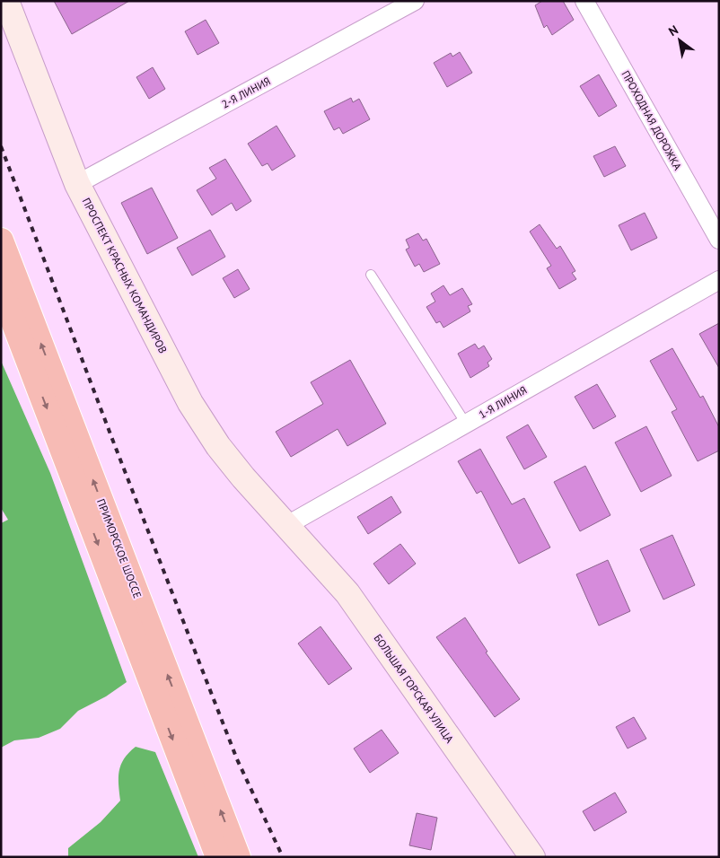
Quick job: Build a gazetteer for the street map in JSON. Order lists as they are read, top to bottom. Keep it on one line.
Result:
{"streets":{"highway":["ПРИМОРСКОЕ ШОССЕ"],"street":["2-Я ЛИНИЯ","ПРОХОДНАЯ ДОРОЖКА","ПРОСПЕКТ КРАСНЫХ КОМАНДИРОВ","1-Я ЛИНИЯ","БОЛЬШАЯ ГОРСКАЯ УЛИЦА"]},"crossings":[["2-Я ЛИНИЯ","ПРОСПЕКТ КРАСНЫХ КОМАНДИРОВ"],["ПРОСПЕКТ КРАСНЫХ КОМАНДИРОВ","1-Я ЛИНИЯ"],["ПРОСПЕКТ КРАСНЫХ КОМАНДИРОВ","БОЛЬШАЯ ГОРСКАЯ УЛИЦА"],["1-Я ЛИНИЯ","БОЛЬШАЯ ГОРСКАЯ УЛИЦА"]],"north":"top left"}
